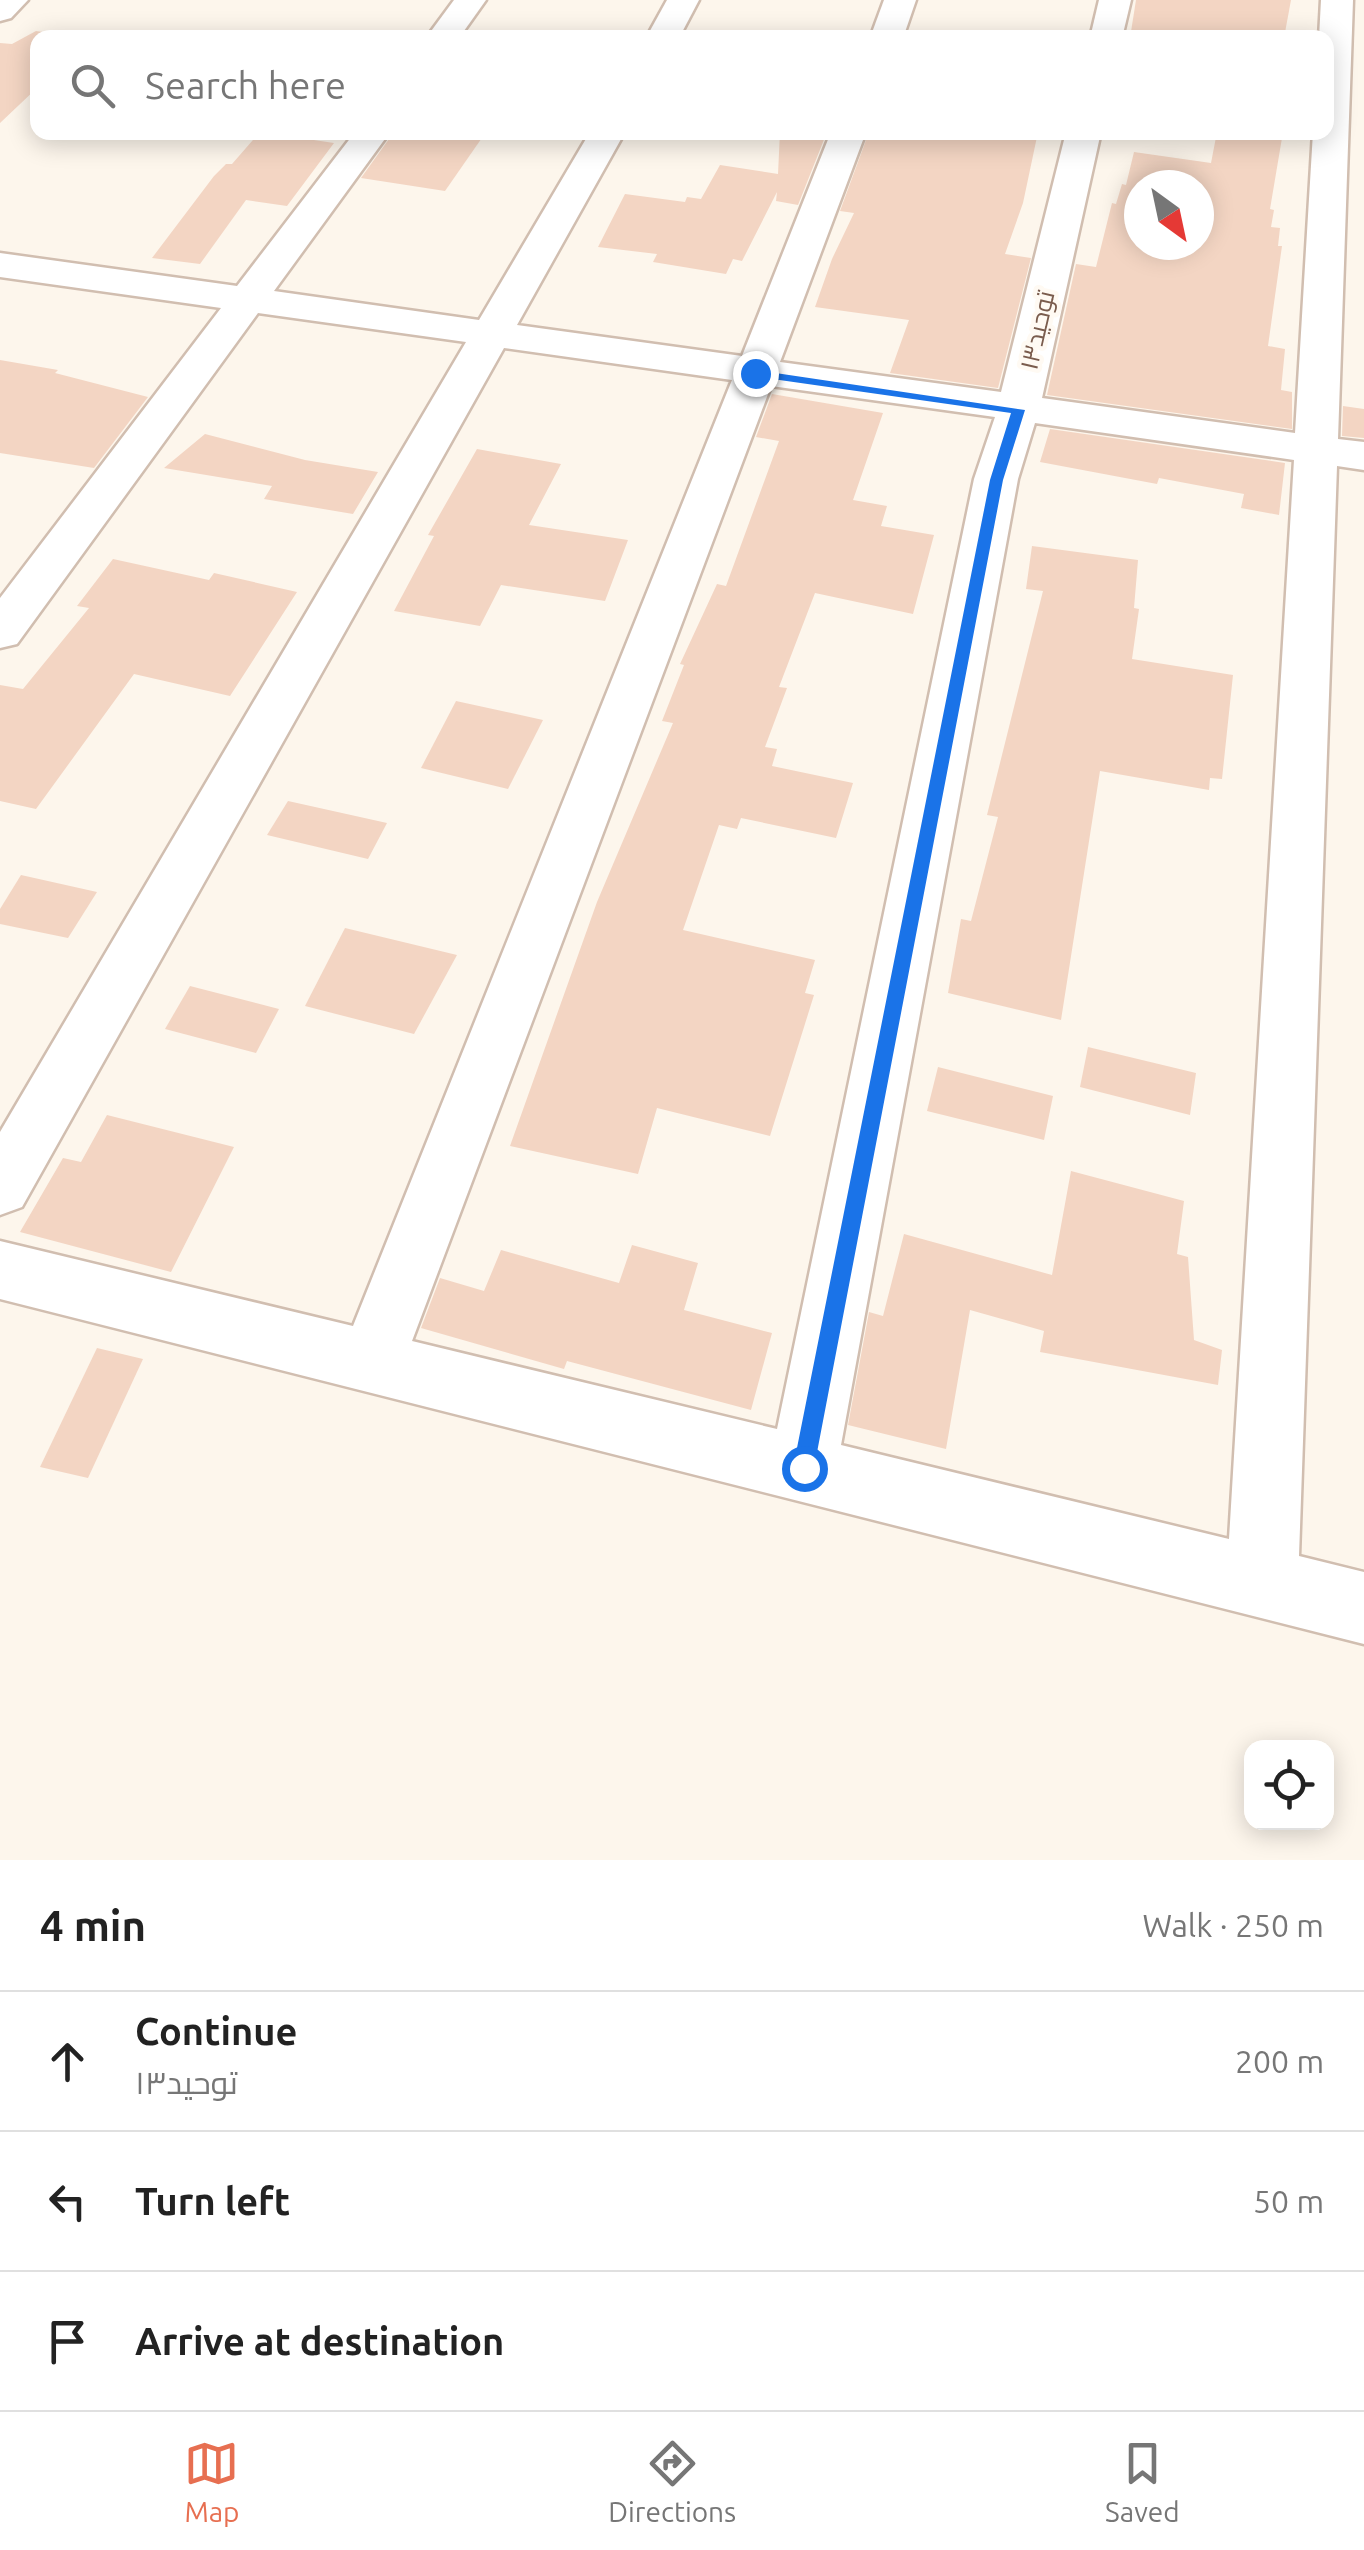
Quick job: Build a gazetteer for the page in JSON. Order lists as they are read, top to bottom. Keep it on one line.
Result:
{"streets":{"street":["توحید۱۳"]},"north":"bottom right","page":{"search":"Search here","heading":["4 min","Walk · 250 m"],"list":[["Continue","توحید۱۳","200 m"],["Turn left","50 m"],"Arrive at destination"],"nav":["Map","Directions","Saved"]}}
